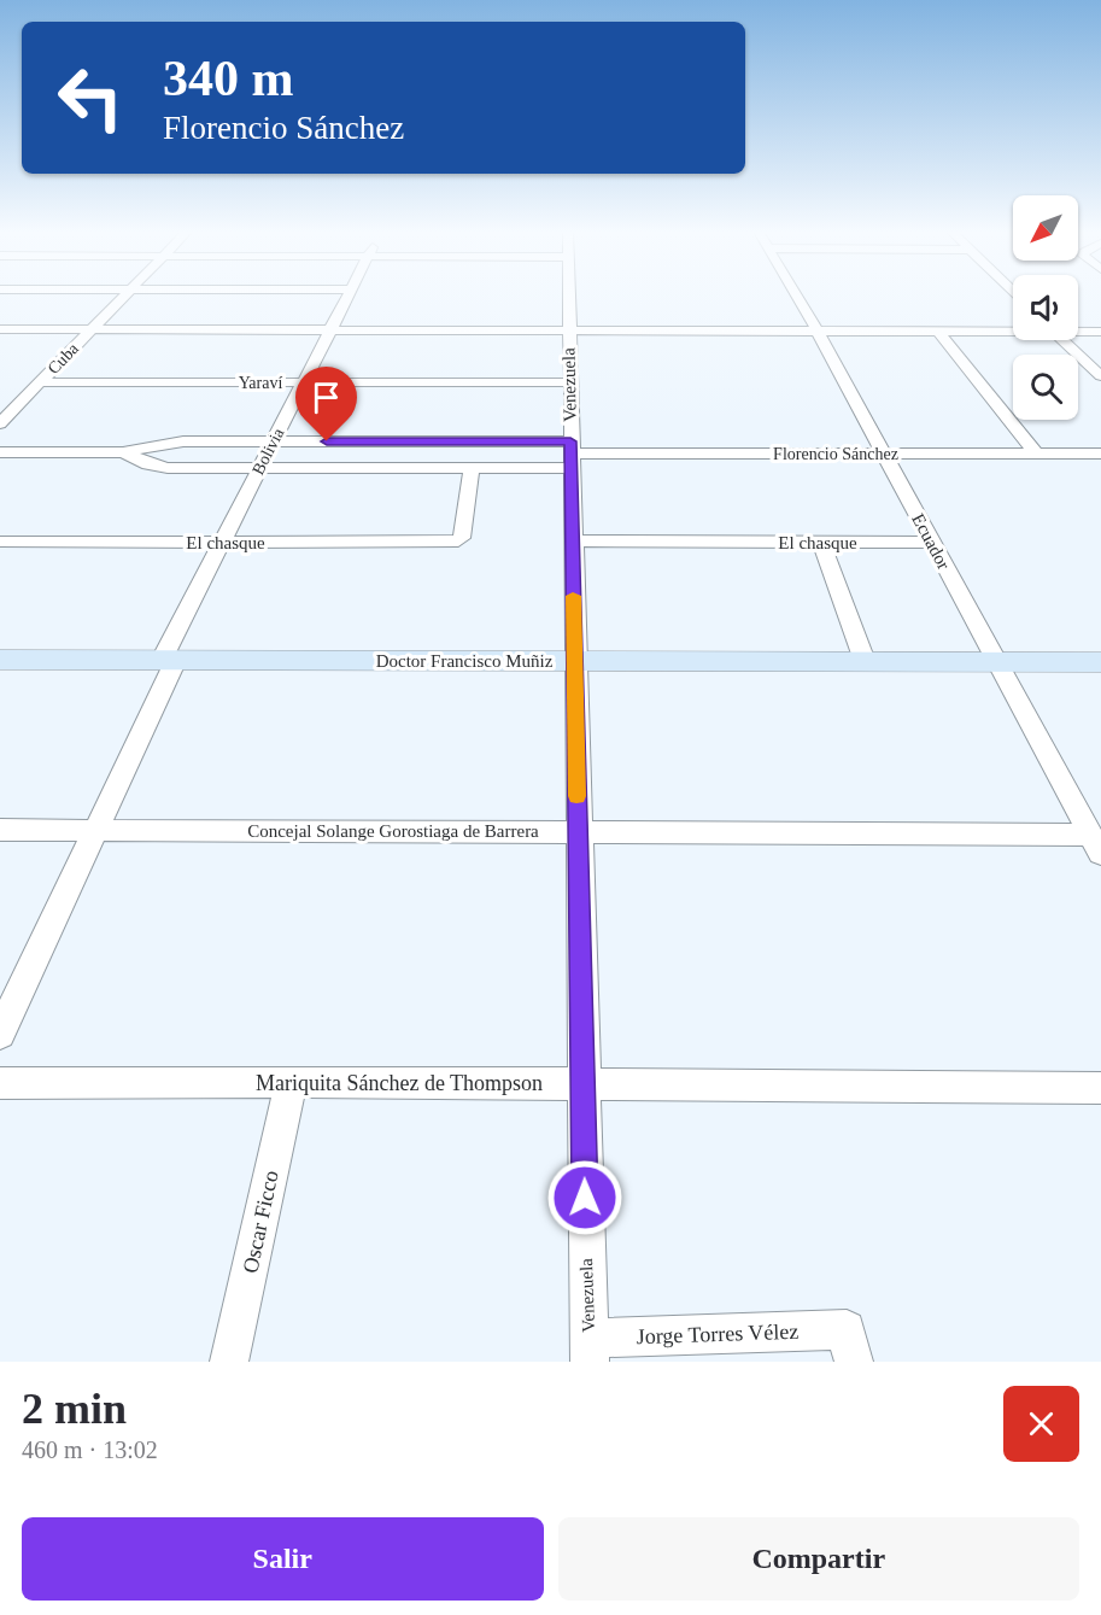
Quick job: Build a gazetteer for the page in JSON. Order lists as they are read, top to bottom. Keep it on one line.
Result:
{"streets":{"main road":["Doctor Francisco Muñiz"],"street":["Cuba","Yaraví","Venezuela","Bolivia","Florencio Sánchez","Ecuador","El chasque","Concejal Solange Gorostiaga de Barrera","Mariquita Sánchez de Thompson","Oscar Ficco","Jorge Torres Vélez"]},"crossings":[["Cuba","Yaraví"],["Yaraví","Venezuela"],["Yaraví","Bolivia"],["Venezuela","Florencio Sánchez"],["Venezuela","El chasque"],["Venezuela","Doctor Francisco Muñiz"],["Venezuela","Concejal Solange Gorostiaga de Barrera"],["Venezuela","Mariquita Sánchez de Thompson"],["Venezuela","Jorge Torres Vélez"],["Bolivia","Florencio Sánchez"],["Bolivia","El chasque"],["Bolivia","Doctor Francisco Muñiz"],["Bolivia","Concejal Solange Gorostiaga de Barrera"],["Florencio Sánchez","Ecuador"],["Florencio Sánchez","El chasque"],["Ecuador","El chasque"],["Ecuador","Doctor Francisco Muñiz"],["Ecuador","Concejal Solange Gorostiaga de Barrera"],["Mariquita Sánchez de Thompson","Oscar Ficco"]],"north":"bottom left","page":{"turn":["340 m","Florencio Sánchez"],"heading":["2 min","460 m · 13:02"],"buttons":["Salir","Compartir"]}}
